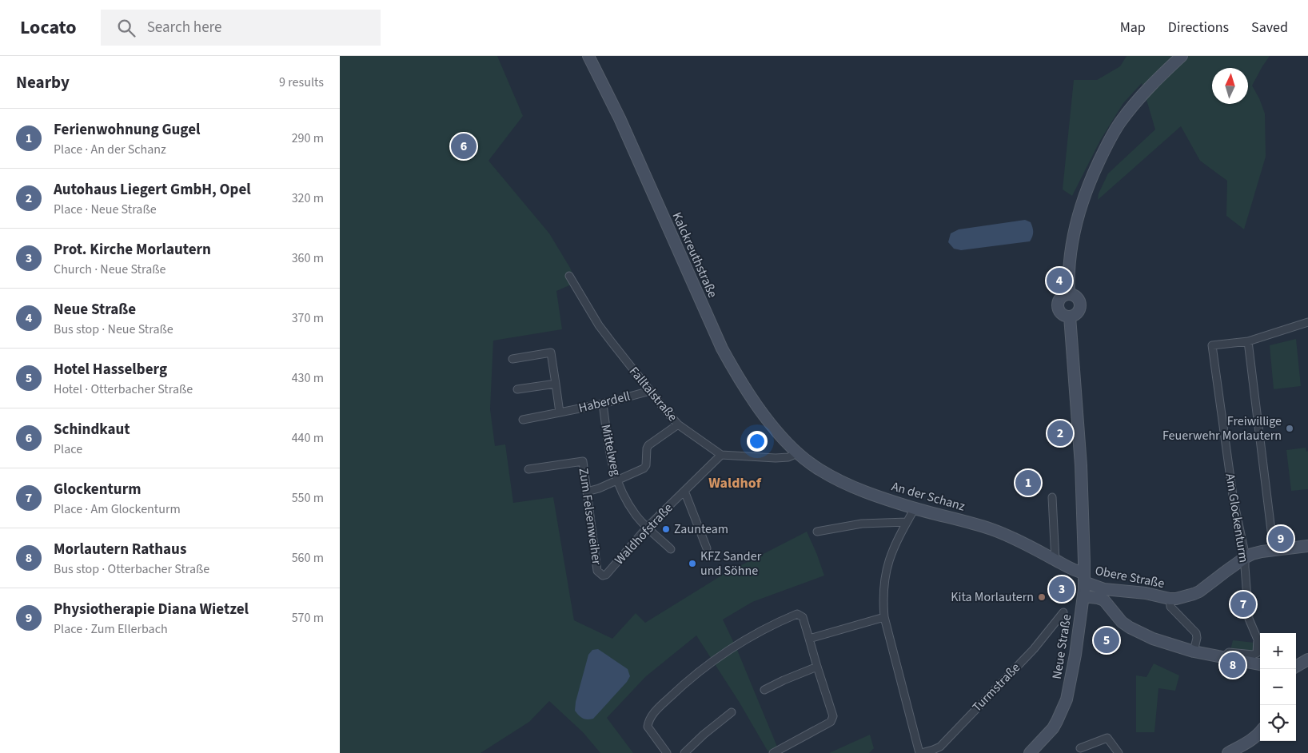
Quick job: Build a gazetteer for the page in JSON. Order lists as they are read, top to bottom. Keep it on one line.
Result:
{"streets":{"street":["Kalckreuthstraße","Falltalstraße","Haberdell","Mittelweg","An der Schanz","Zum Felsenweiher","Am Glockenturm","Waldhofstraße","Obere Straße","Neue Straße","Turmstraße"]},"crossings":[["Kalckreuthstraße","An der Schanz"],["Falltalstraße","Haberdell"],["Falltalstraße","Waldhofstraße"],["Haberdell","Mittelweg"],["Mittelweg","Waldhofstraße"],["An der Schanz","Obere Straße"],["An der Schanz","Neue Straße"],["Zum Felsenweiher","Waldhofstraße"],["Am Glockenturm","Obere Straße"],["Obere Straße","Neue Straße"]],"districts":["Waldhof"],"places":["Freiwillige Feuerwehr Morlautern","Zaunteam","KFZ Sander und Söhne","Kita Morlautern"],"north":"top","page":{"header":"Locato","search":"Search here","nav":["Map","Directions","Saved"],"heading":["Nearby","9 results"],"list":[{"mark":"1","name":"Ferienwohnung Gugel","note":"Place · An der Schanz","value":"290 m"},{"mark":"2","name":"Autohaus Liegert GmbH, Opel","note":"Place · Neue Straße","value":"320 m"},{"mark":"3","name":"Prot. Kirche Morlautern","note":"Church · Neue Straße","value":"360 m"},{"mark":"4","name":"Neue Straße","note":"Bus stop · Neue Straße","value":"370 m"},{"mark":"5","name":"Hotel Hasselberg","note":"Hotel · Otterbacher Straße","value":"430 m"},{"mark":"6","name":"Schindkaut","note":"Place","value":"440 m"},{"mark":"7","name":"Glockenturm","note":"Place · Am Glockenturm","value":"550 m"},{"mark":"8","name":"Morlautern Rathaus","note":"Bus stop · Otterbacher Straße","value":"560 m"},{"mark":"9","name":"Physiotherapie Diana Wietzel","note":"Place · Zum Ellerbach","value":"570 m"}],"pins":["6","4","2","1","9","3","7","5","8"],"map_buttons":["+","−"]}}
